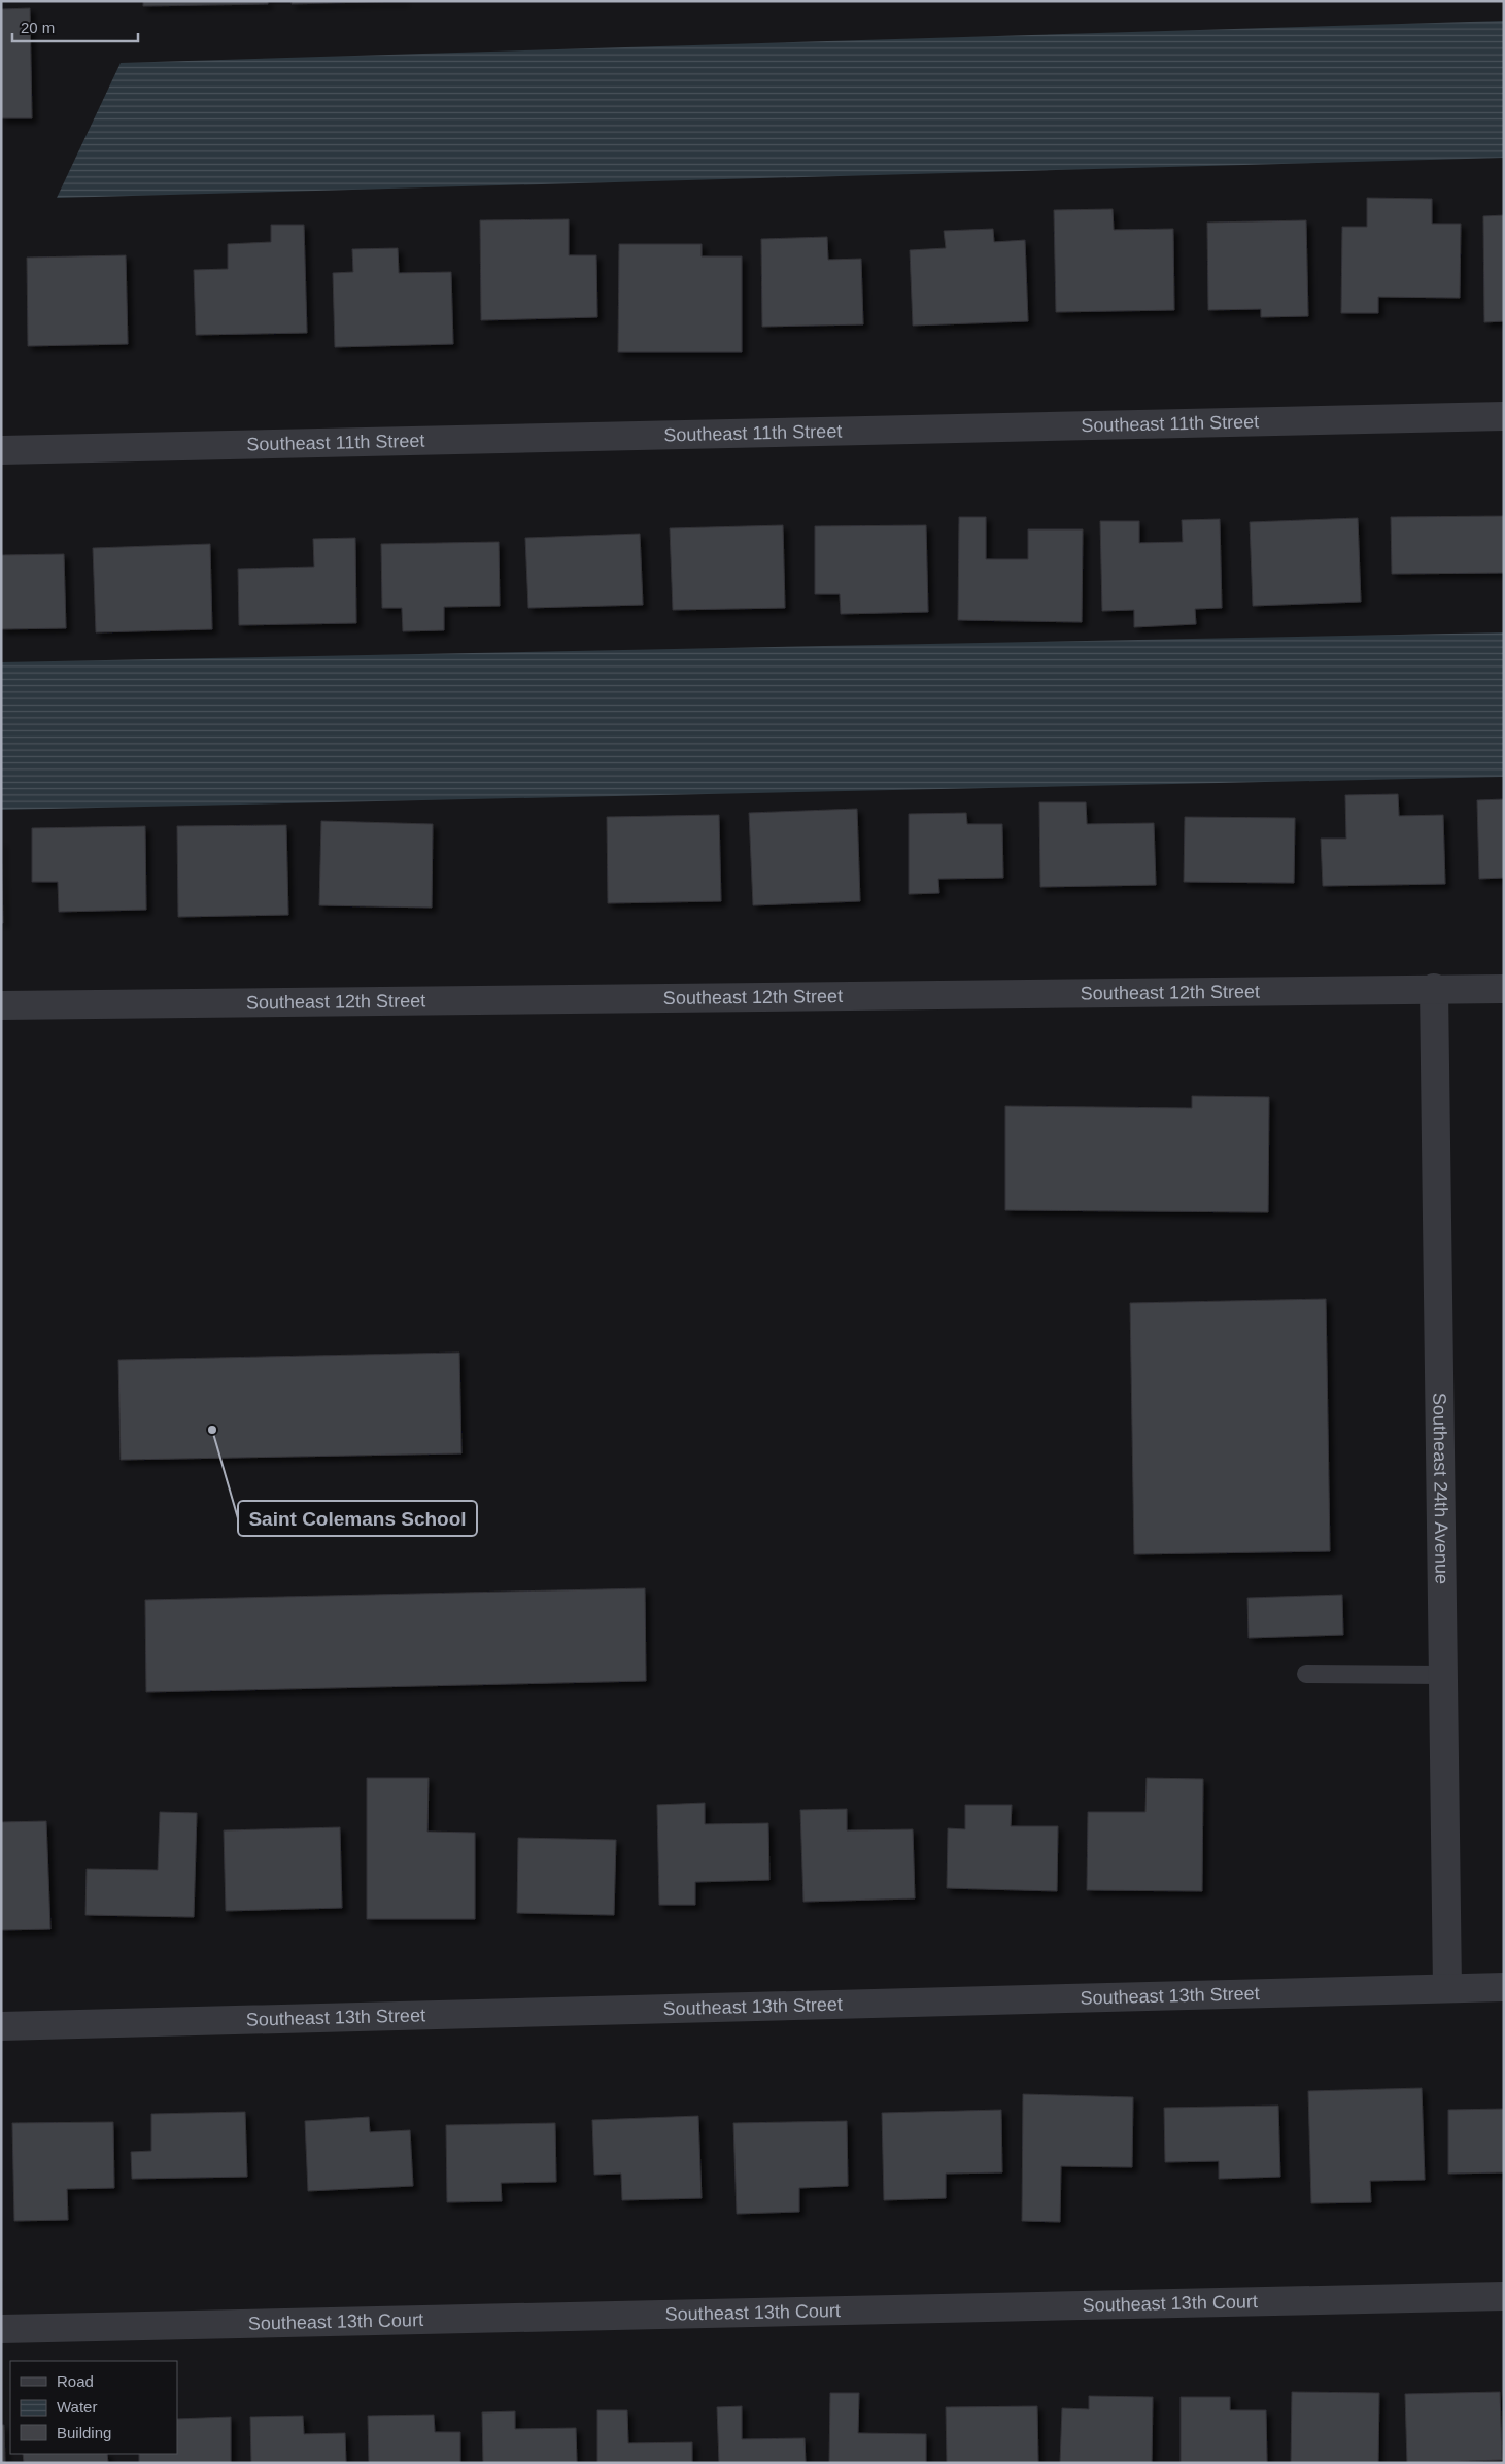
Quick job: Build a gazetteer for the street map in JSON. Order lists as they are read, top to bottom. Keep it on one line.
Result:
{"streets":{"street":["Southeast 11th Street","Southeast 12th Street","Southeast 24th Avenue","Southeast 13th Street","Southeast 13th Court"]},"crossings":[["Southeast 12th Street","Southeast 24th Avenue"],["Southeast 24th Avenue","Southeast 13th Street"]],"places":["Saint Colemans School"],"legend":["Road","Water","Building"],"scale_bar":"20 m"}
